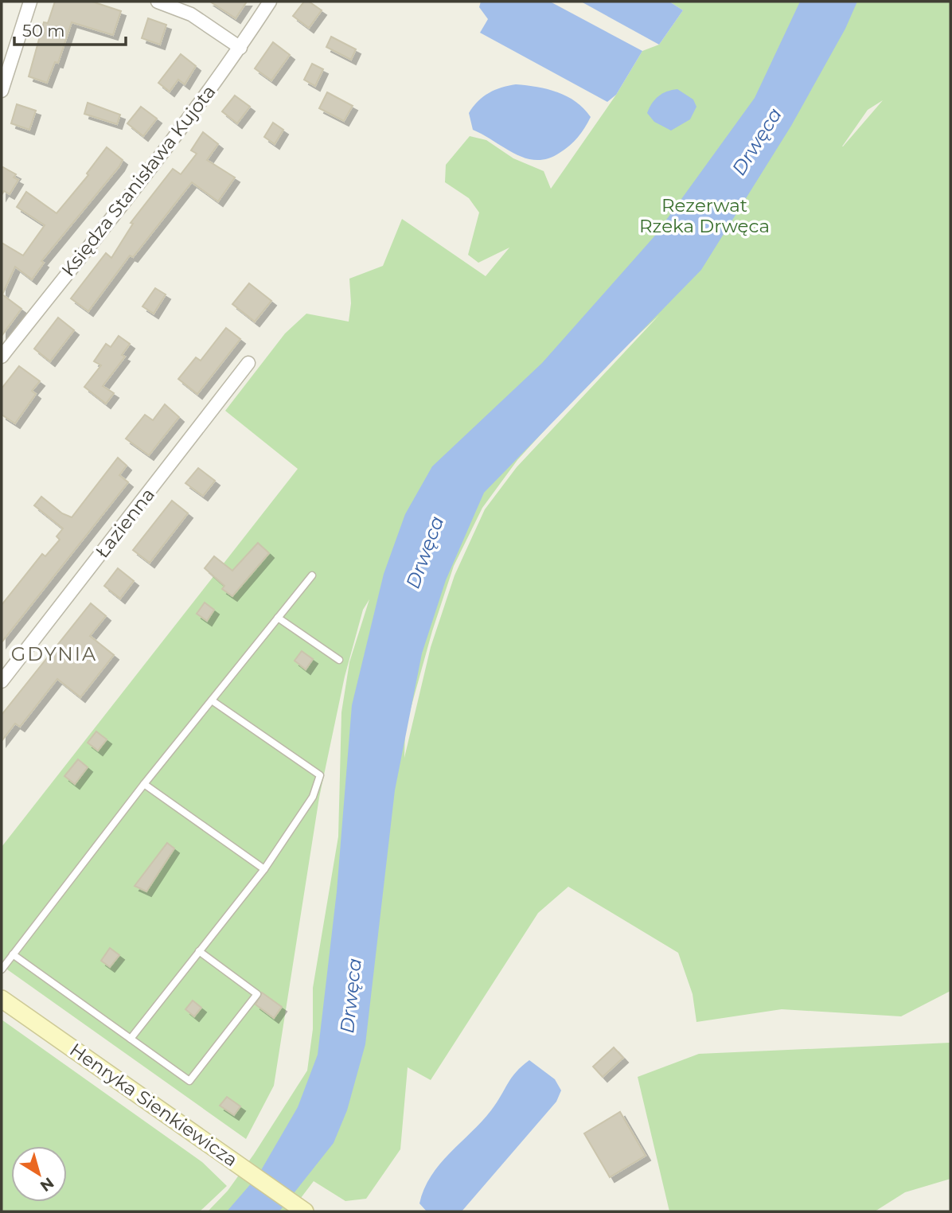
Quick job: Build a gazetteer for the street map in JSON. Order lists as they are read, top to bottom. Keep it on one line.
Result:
{"streets":{"main road":["Henryka Sienkiewicza"],"street":["Księdza Stanisława Kujota","Łazienna"]},"districts":["GDYNIA"],"water":["Drwęca"],"parks":["Rezerwat Rzeka Drwęca"],"scale_bar":"50 m","north":"bottom right"}
